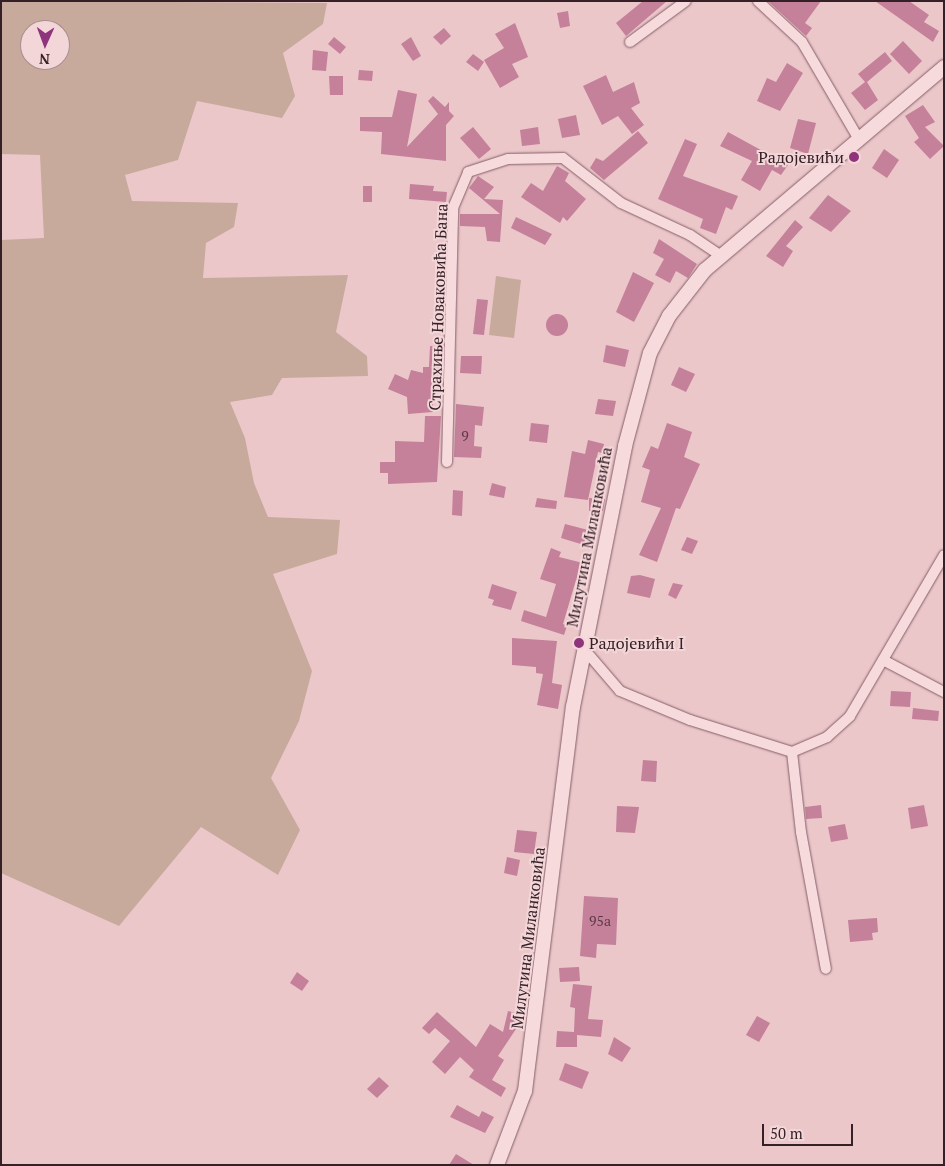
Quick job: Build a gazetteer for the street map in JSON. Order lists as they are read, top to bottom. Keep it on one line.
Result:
{"streets":{"main road":["Милутина Миланковића"],"street":["Страхиње Новаковића Бана"]},"crossings":[["Страхиње Новаковића Бана","Милутина Миланковића"]],"places":["Радојевићи","Радојевићи I"],"house_numbers":["9","95a"],"scale_bar":"50 m","north":"bottom"}
